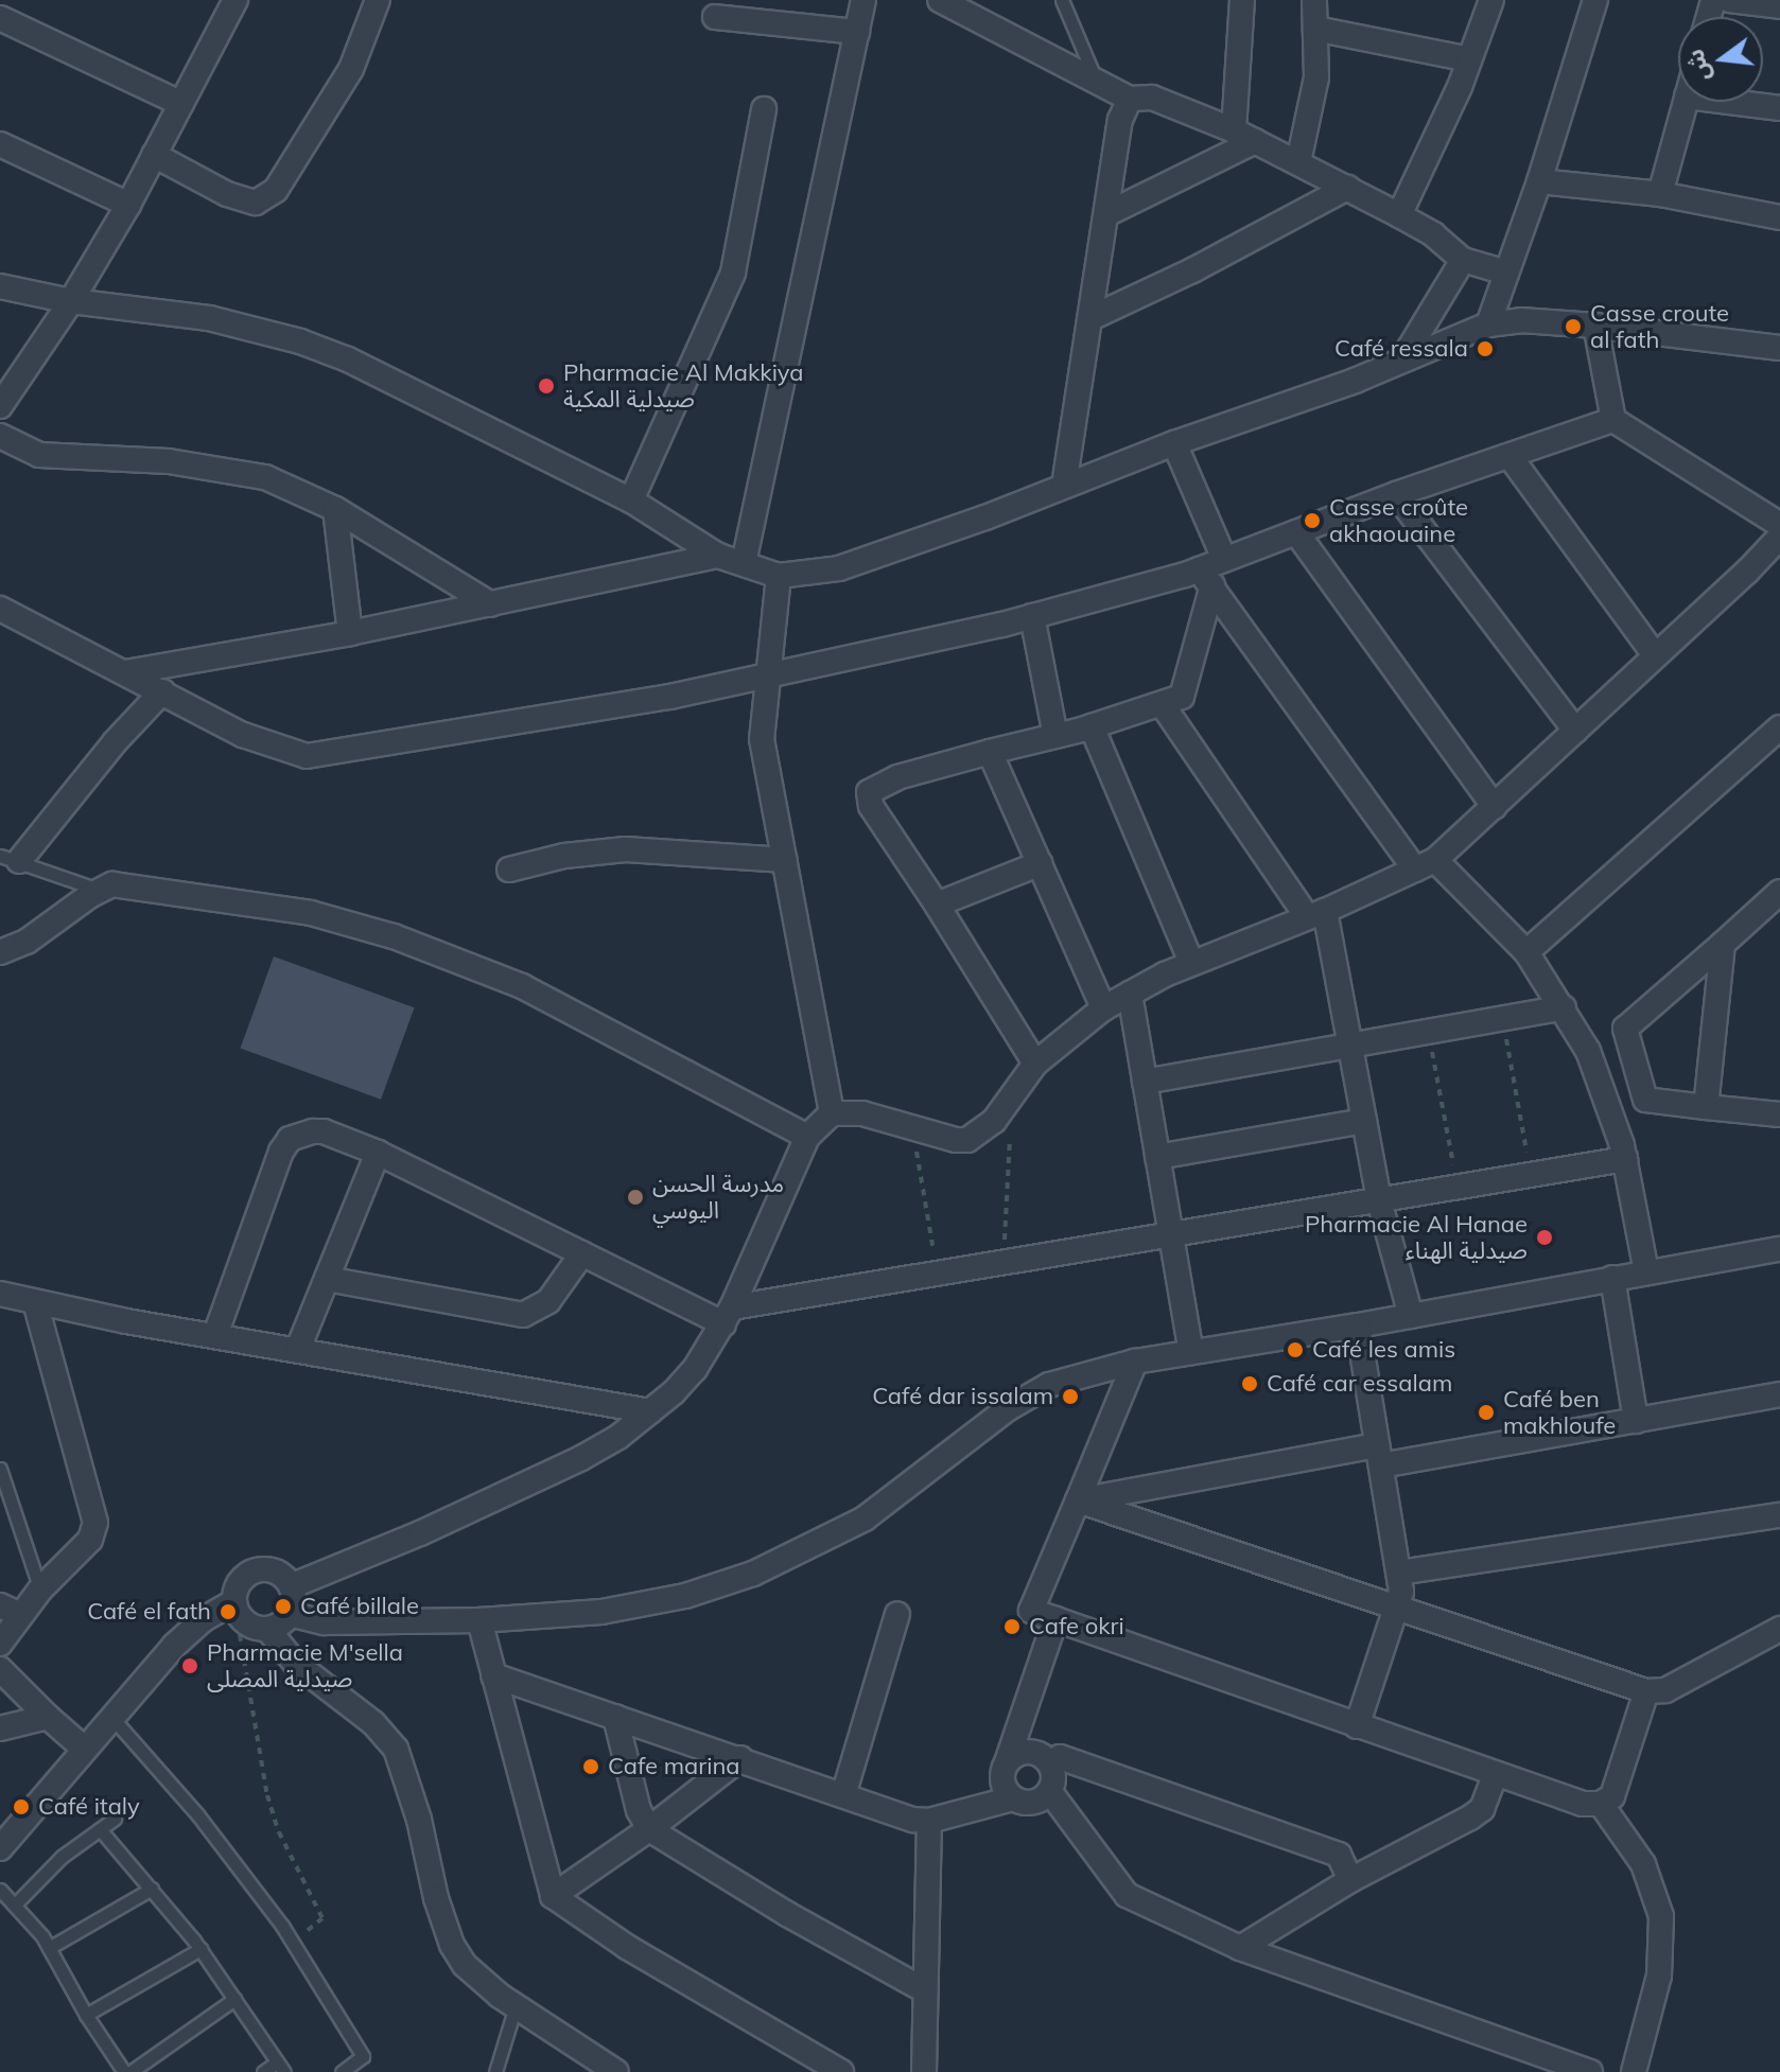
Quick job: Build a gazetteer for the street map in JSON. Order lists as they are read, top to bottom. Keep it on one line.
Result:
{"places":["Casse croute al fath","Café ressala","Pharmacie Al Makkiya صيدلية المكية","Casse croûte akhaouaine","مدرسة الحسن اليوسي","Pharmacie Al Hanae صيدلية الهناء","Café les amis","Café car essalam","Café dar issalam","Café ben makhloufe","Café billale","Café el fath","Cafe okri","Pharmacie M'sella صيدلية المصلى","Cafe marina","Café italy"],"north":"left"}
